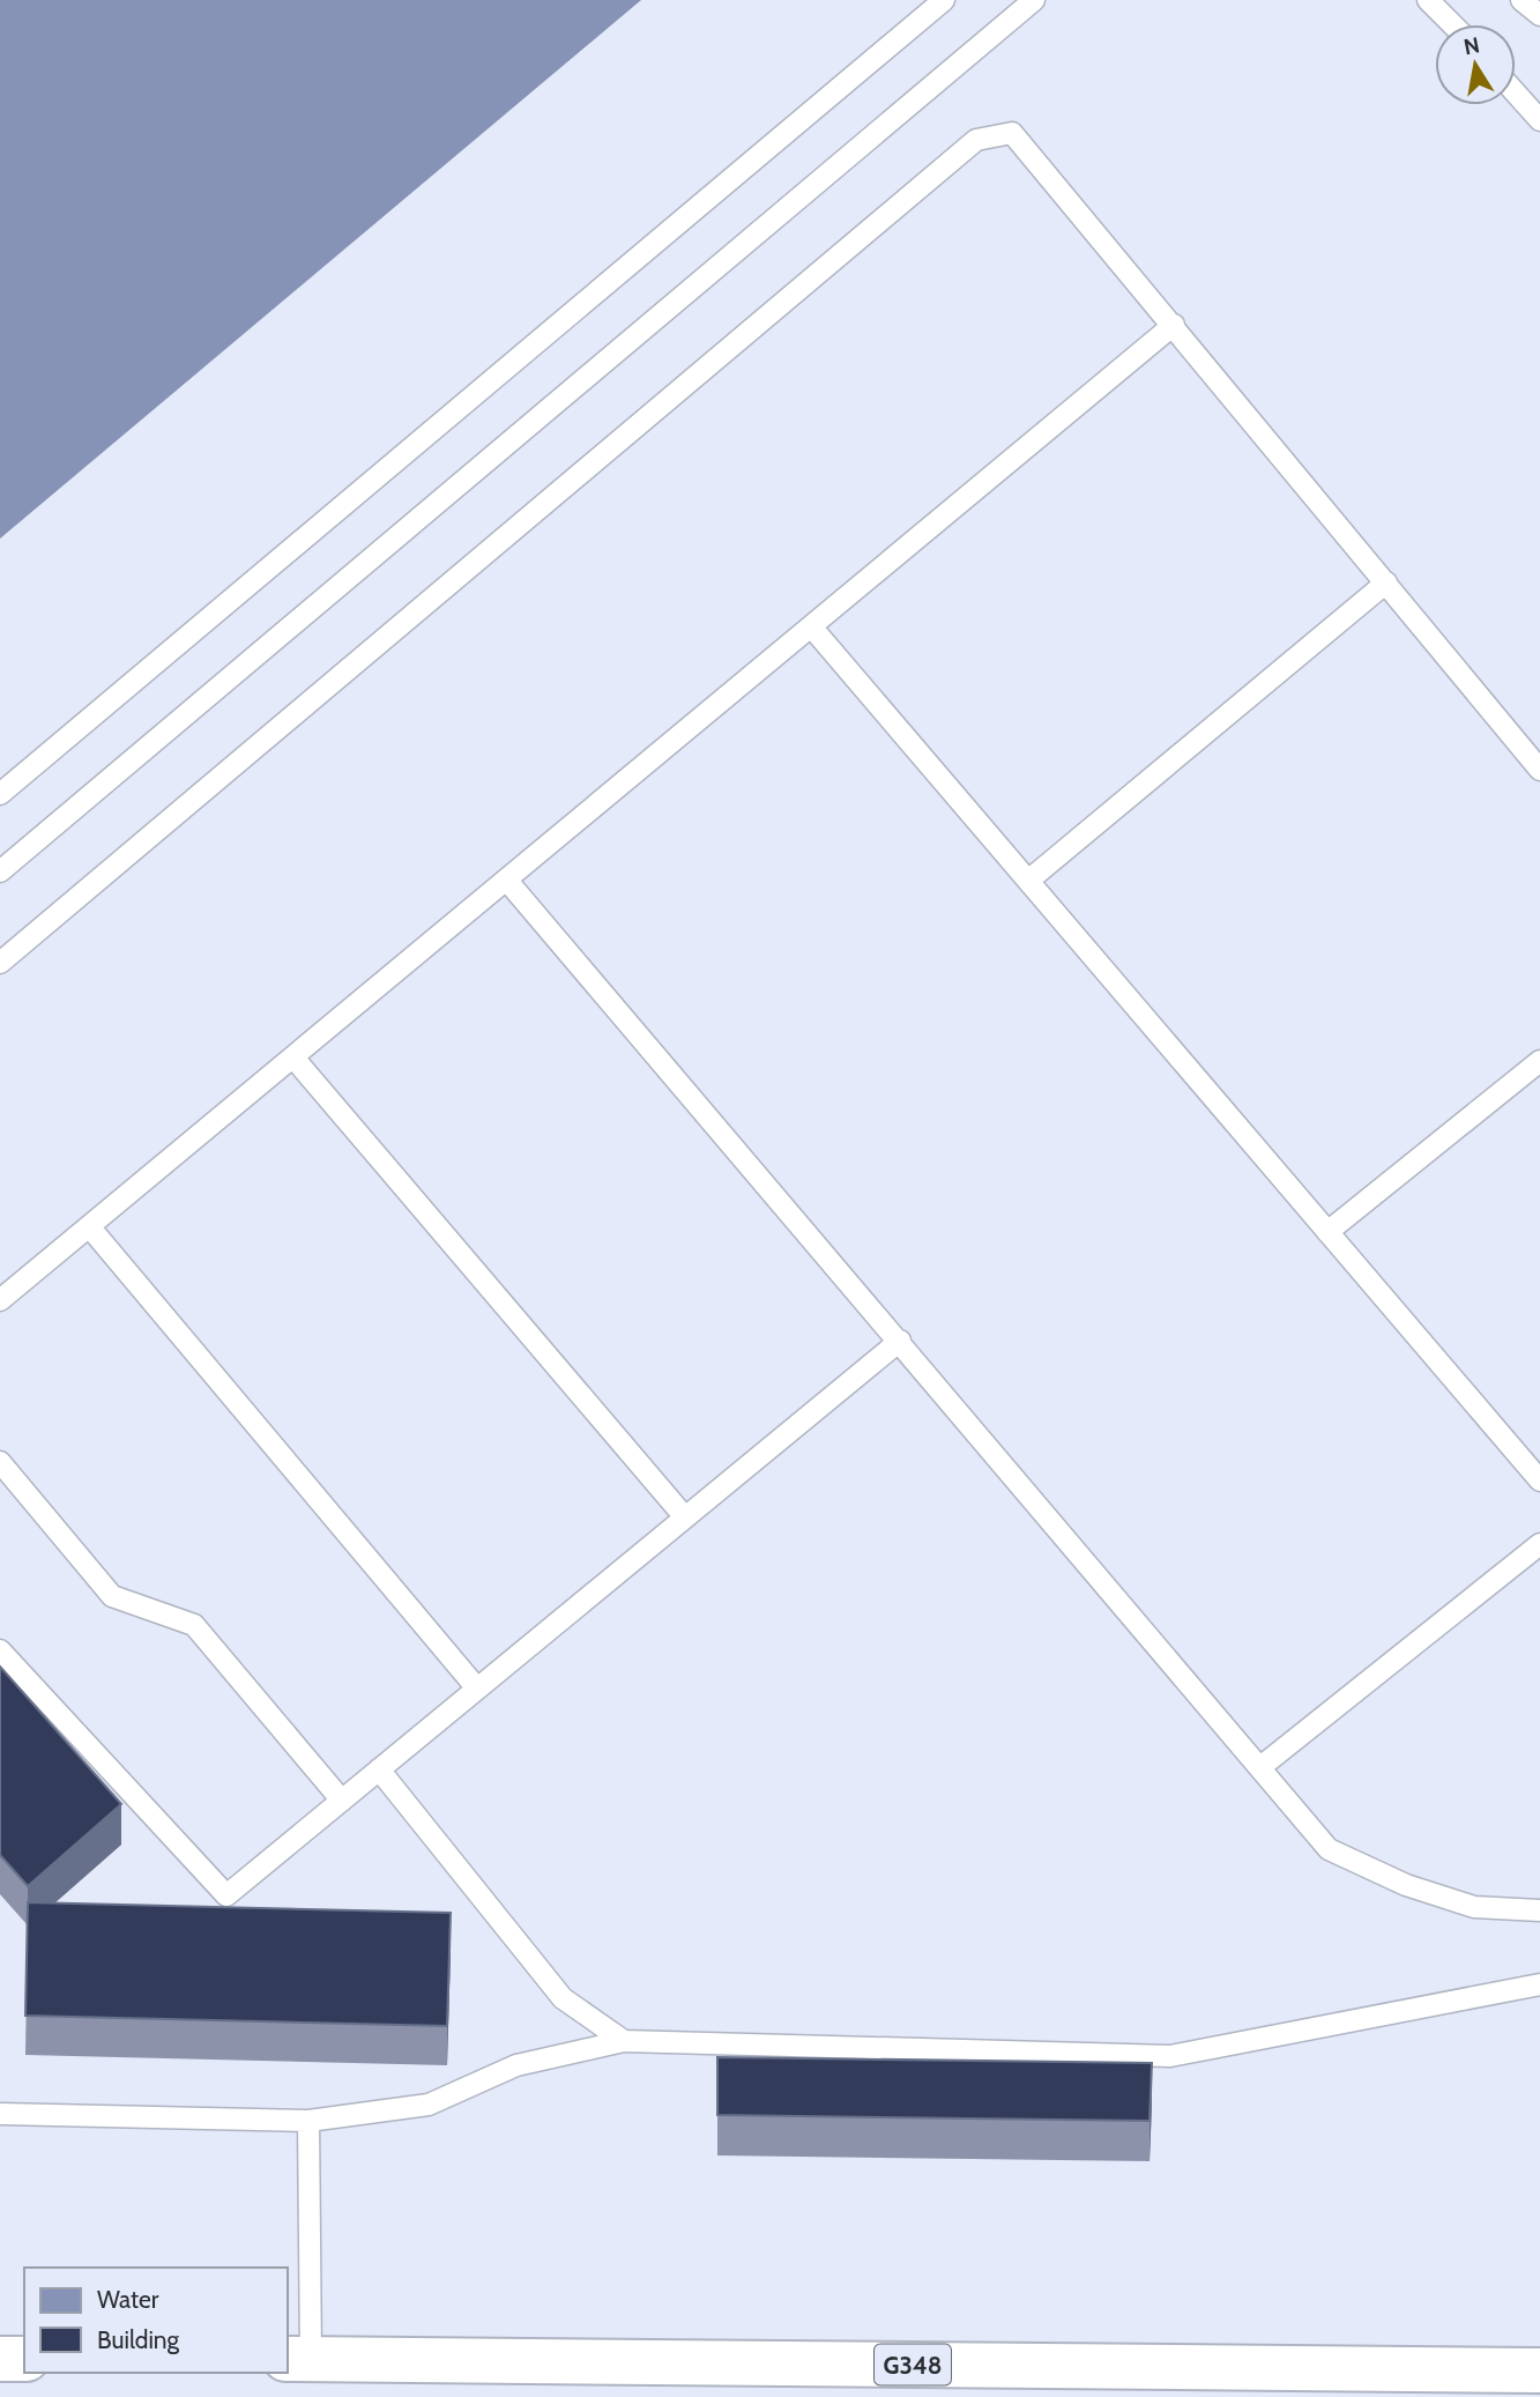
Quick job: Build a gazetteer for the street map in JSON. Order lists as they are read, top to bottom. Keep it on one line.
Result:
{"streets":{"highway":["G348"]},"legend":["Water","Building"],"north":"top"}
